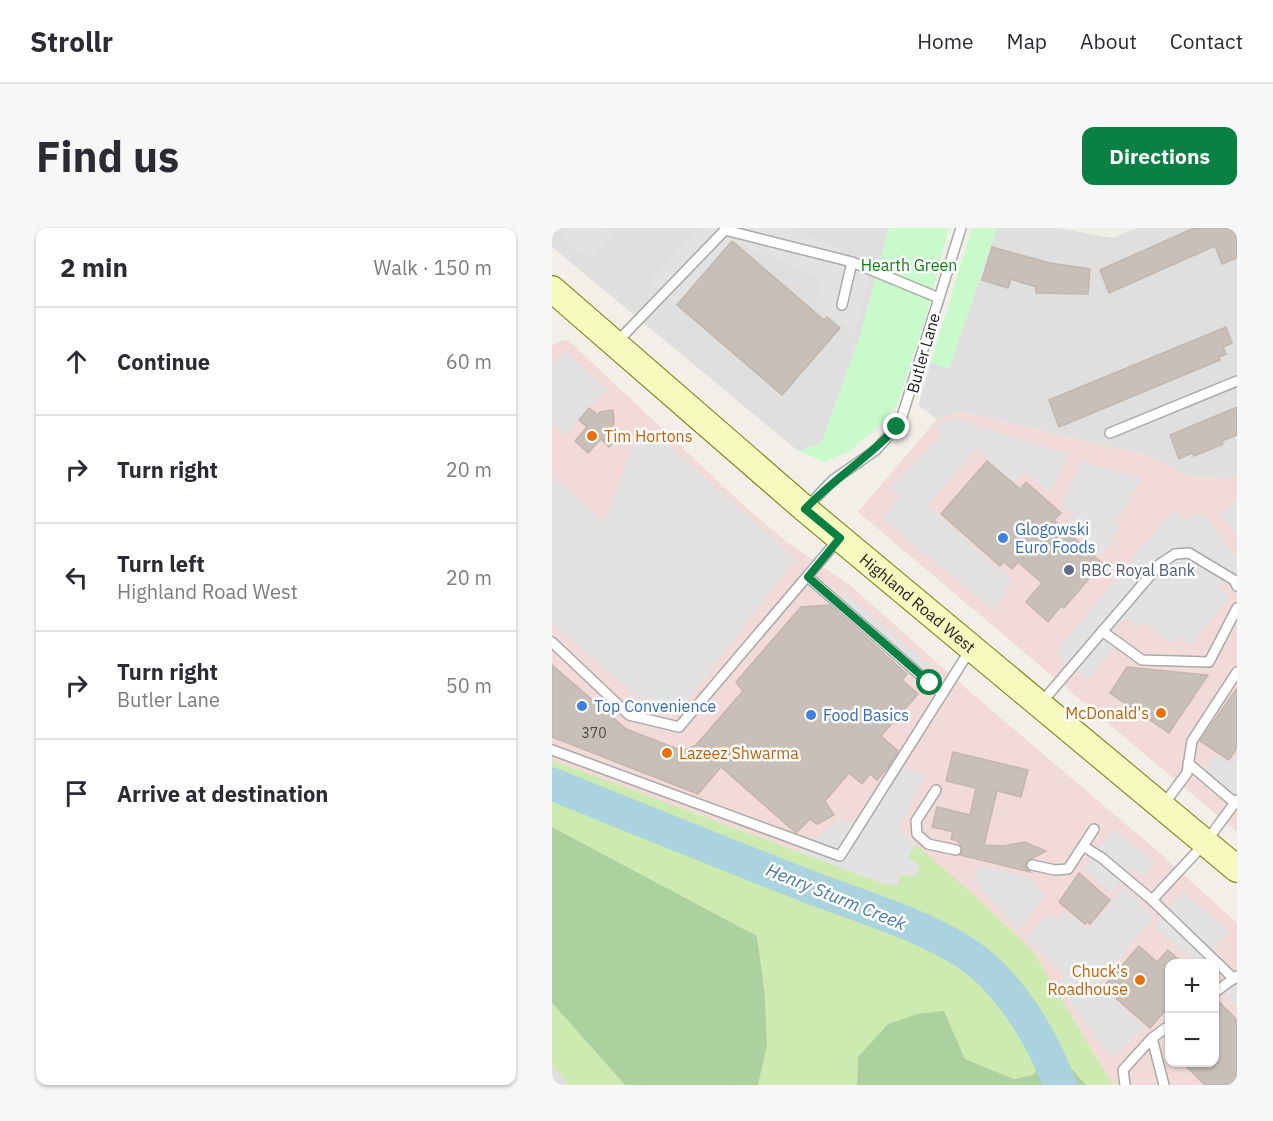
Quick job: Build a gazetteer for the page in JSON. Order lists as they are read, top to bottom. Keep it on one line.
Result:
{"streets":{"main road":["Highland Road West"],"lane":["Butler Lane"]},"crossings":[["Butler Lane","Highland Road West"]],"water":["Henry Sturm Creek"],"parks":["Hearth Green"],"places":["Tim Hortons","Glogowski Euro Foods","RBC Royal Bank","Top Convenience","McDonald's","Food Basics","Lazeez Shwarma","Chuck's Roadhouse"],"house_numbers":["370"],"page":{"header":"Strollr","nav":["Home","Map","About","Contact"],"buttons":"Directions","title":"Find us","heading":["2 min","Walk · 150 m"],"list":[["Continue","60 m"],["Turn right","20 m"],["Turn left","Highland Road West","20 m"],["Turn right","Butler Lane","50 m"],"Arrive at destination"],"map_buttons":["+","−"]}}
